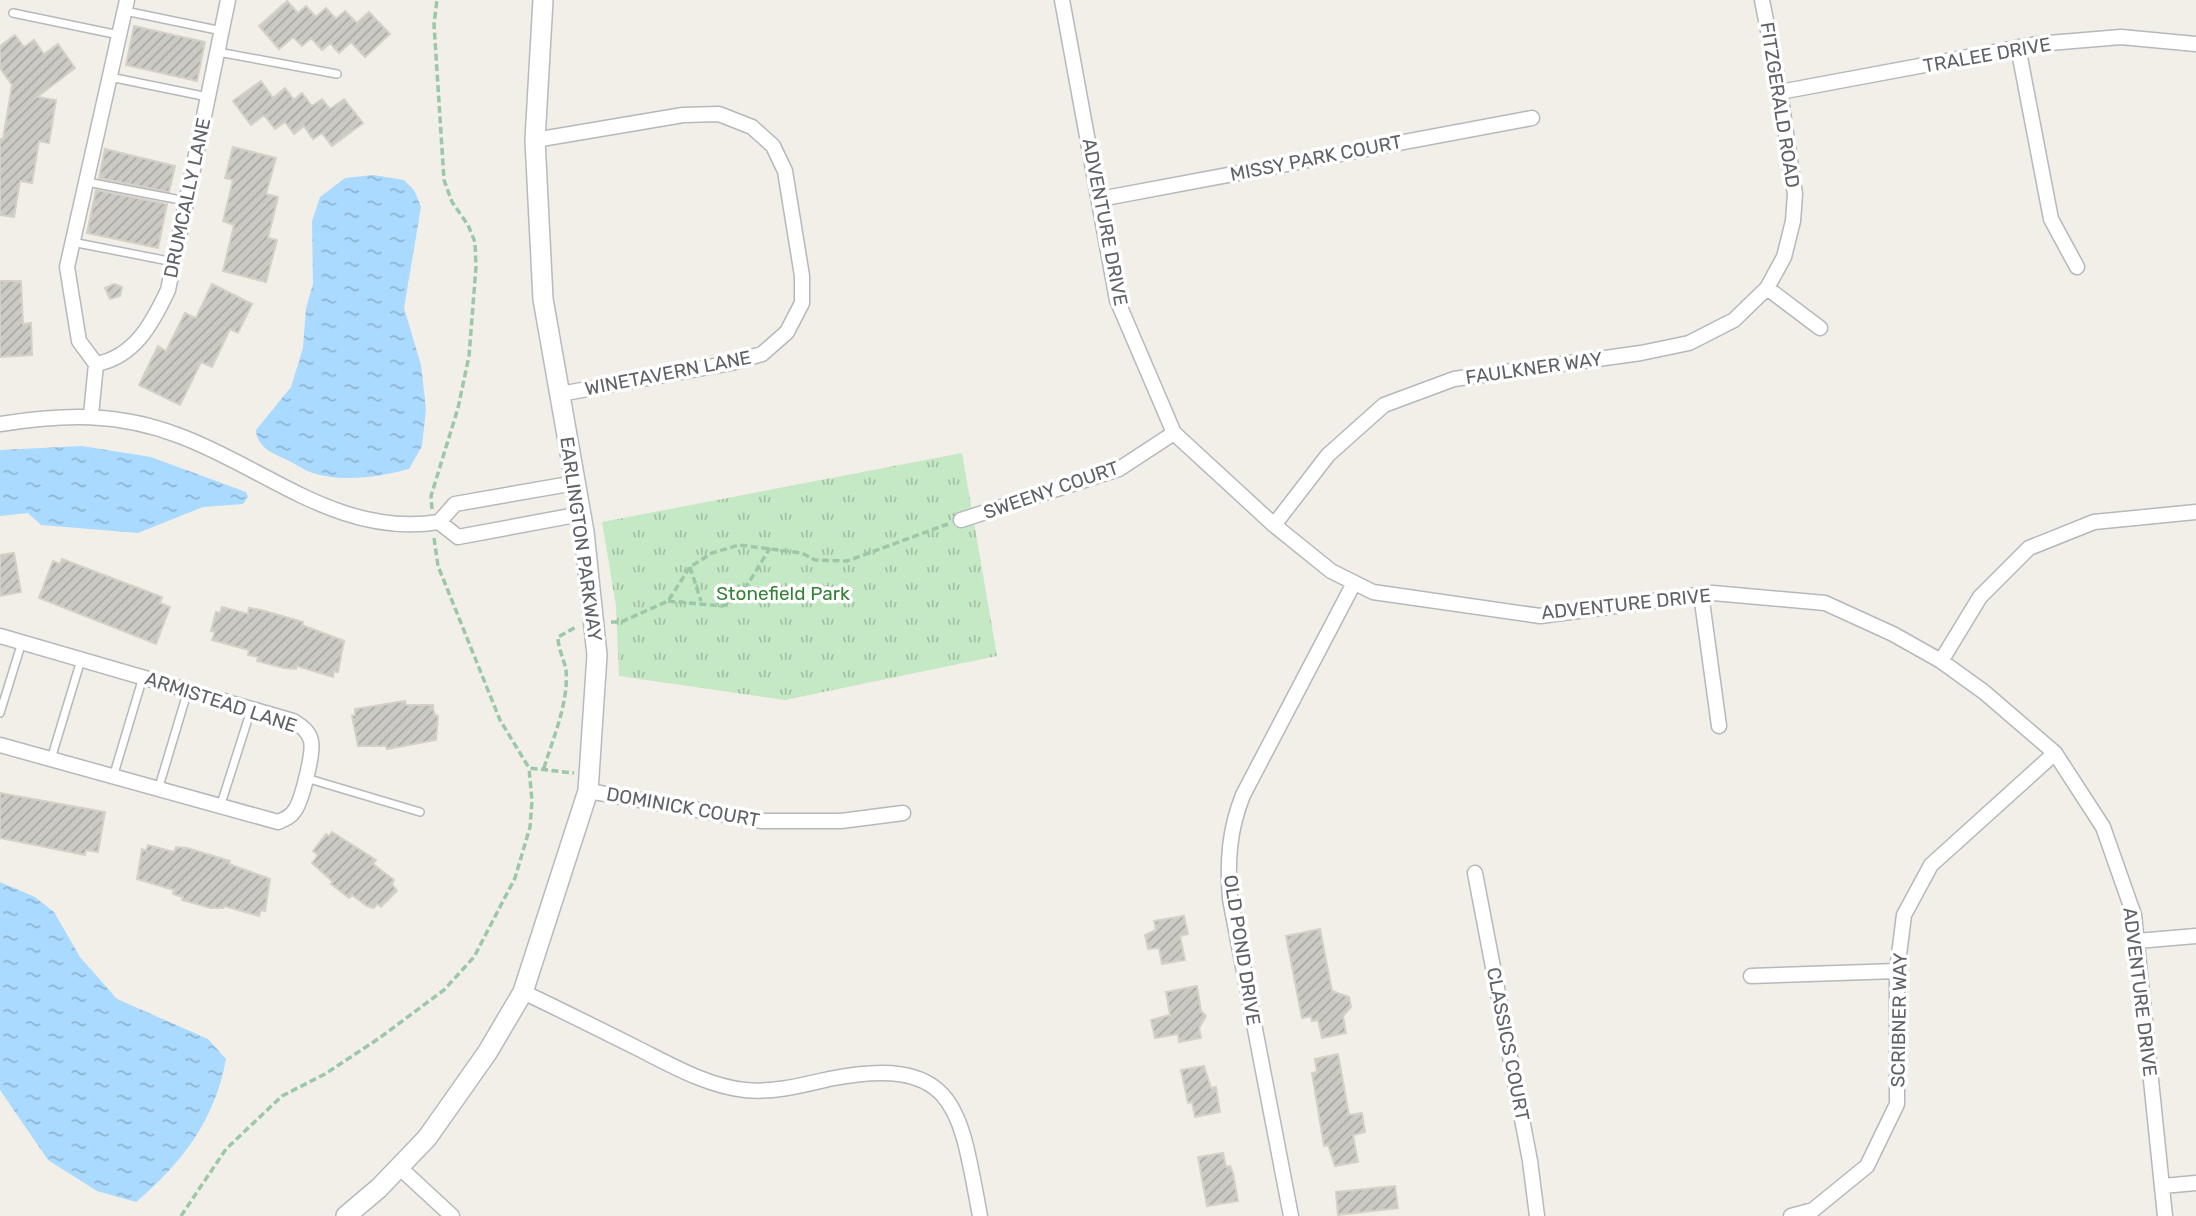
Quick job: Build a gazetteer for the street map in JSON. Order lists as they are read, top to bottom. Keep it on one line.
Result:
{"streets":{"street":["TRALEE DRIVE","FITZGERALD ROAD","MISSY PARK COURT","DRUMCALLY LANE","ADVENTURE DRIVE","FAULKNER WAY","WINETAVERN LANE","SWEENY COURT","EARLINGTON PARKWAY","ARMISTEAD LANE","DOMINICK COURT","OLD POND DRIVE","SCRIBNER WAY","CLASSICS COURT"]},"crossings":[["TRALEE DRIVE","FITZGERALD ROAD"],["FITZGERALD ROAD","FAULKNER WAY"],["MISSY PARK COURT","ADVENTURE DRIVE"],["ADVENTURE DRIVE","FAULKNER WAY"],["ADVENTURE DRIVE","SWEENY COURT"],["ADVENTURE DRIVE","OLD POND DRIVE"],["ADVENTURE DRIVE","SCRIBNER WAY"],["WINETAVERN LANE","EARLINGTON PARKWAY"],["EARLINGTON PARKWAY","DOMINICK COURT"]],"parks":["Stonefield Park"]}
